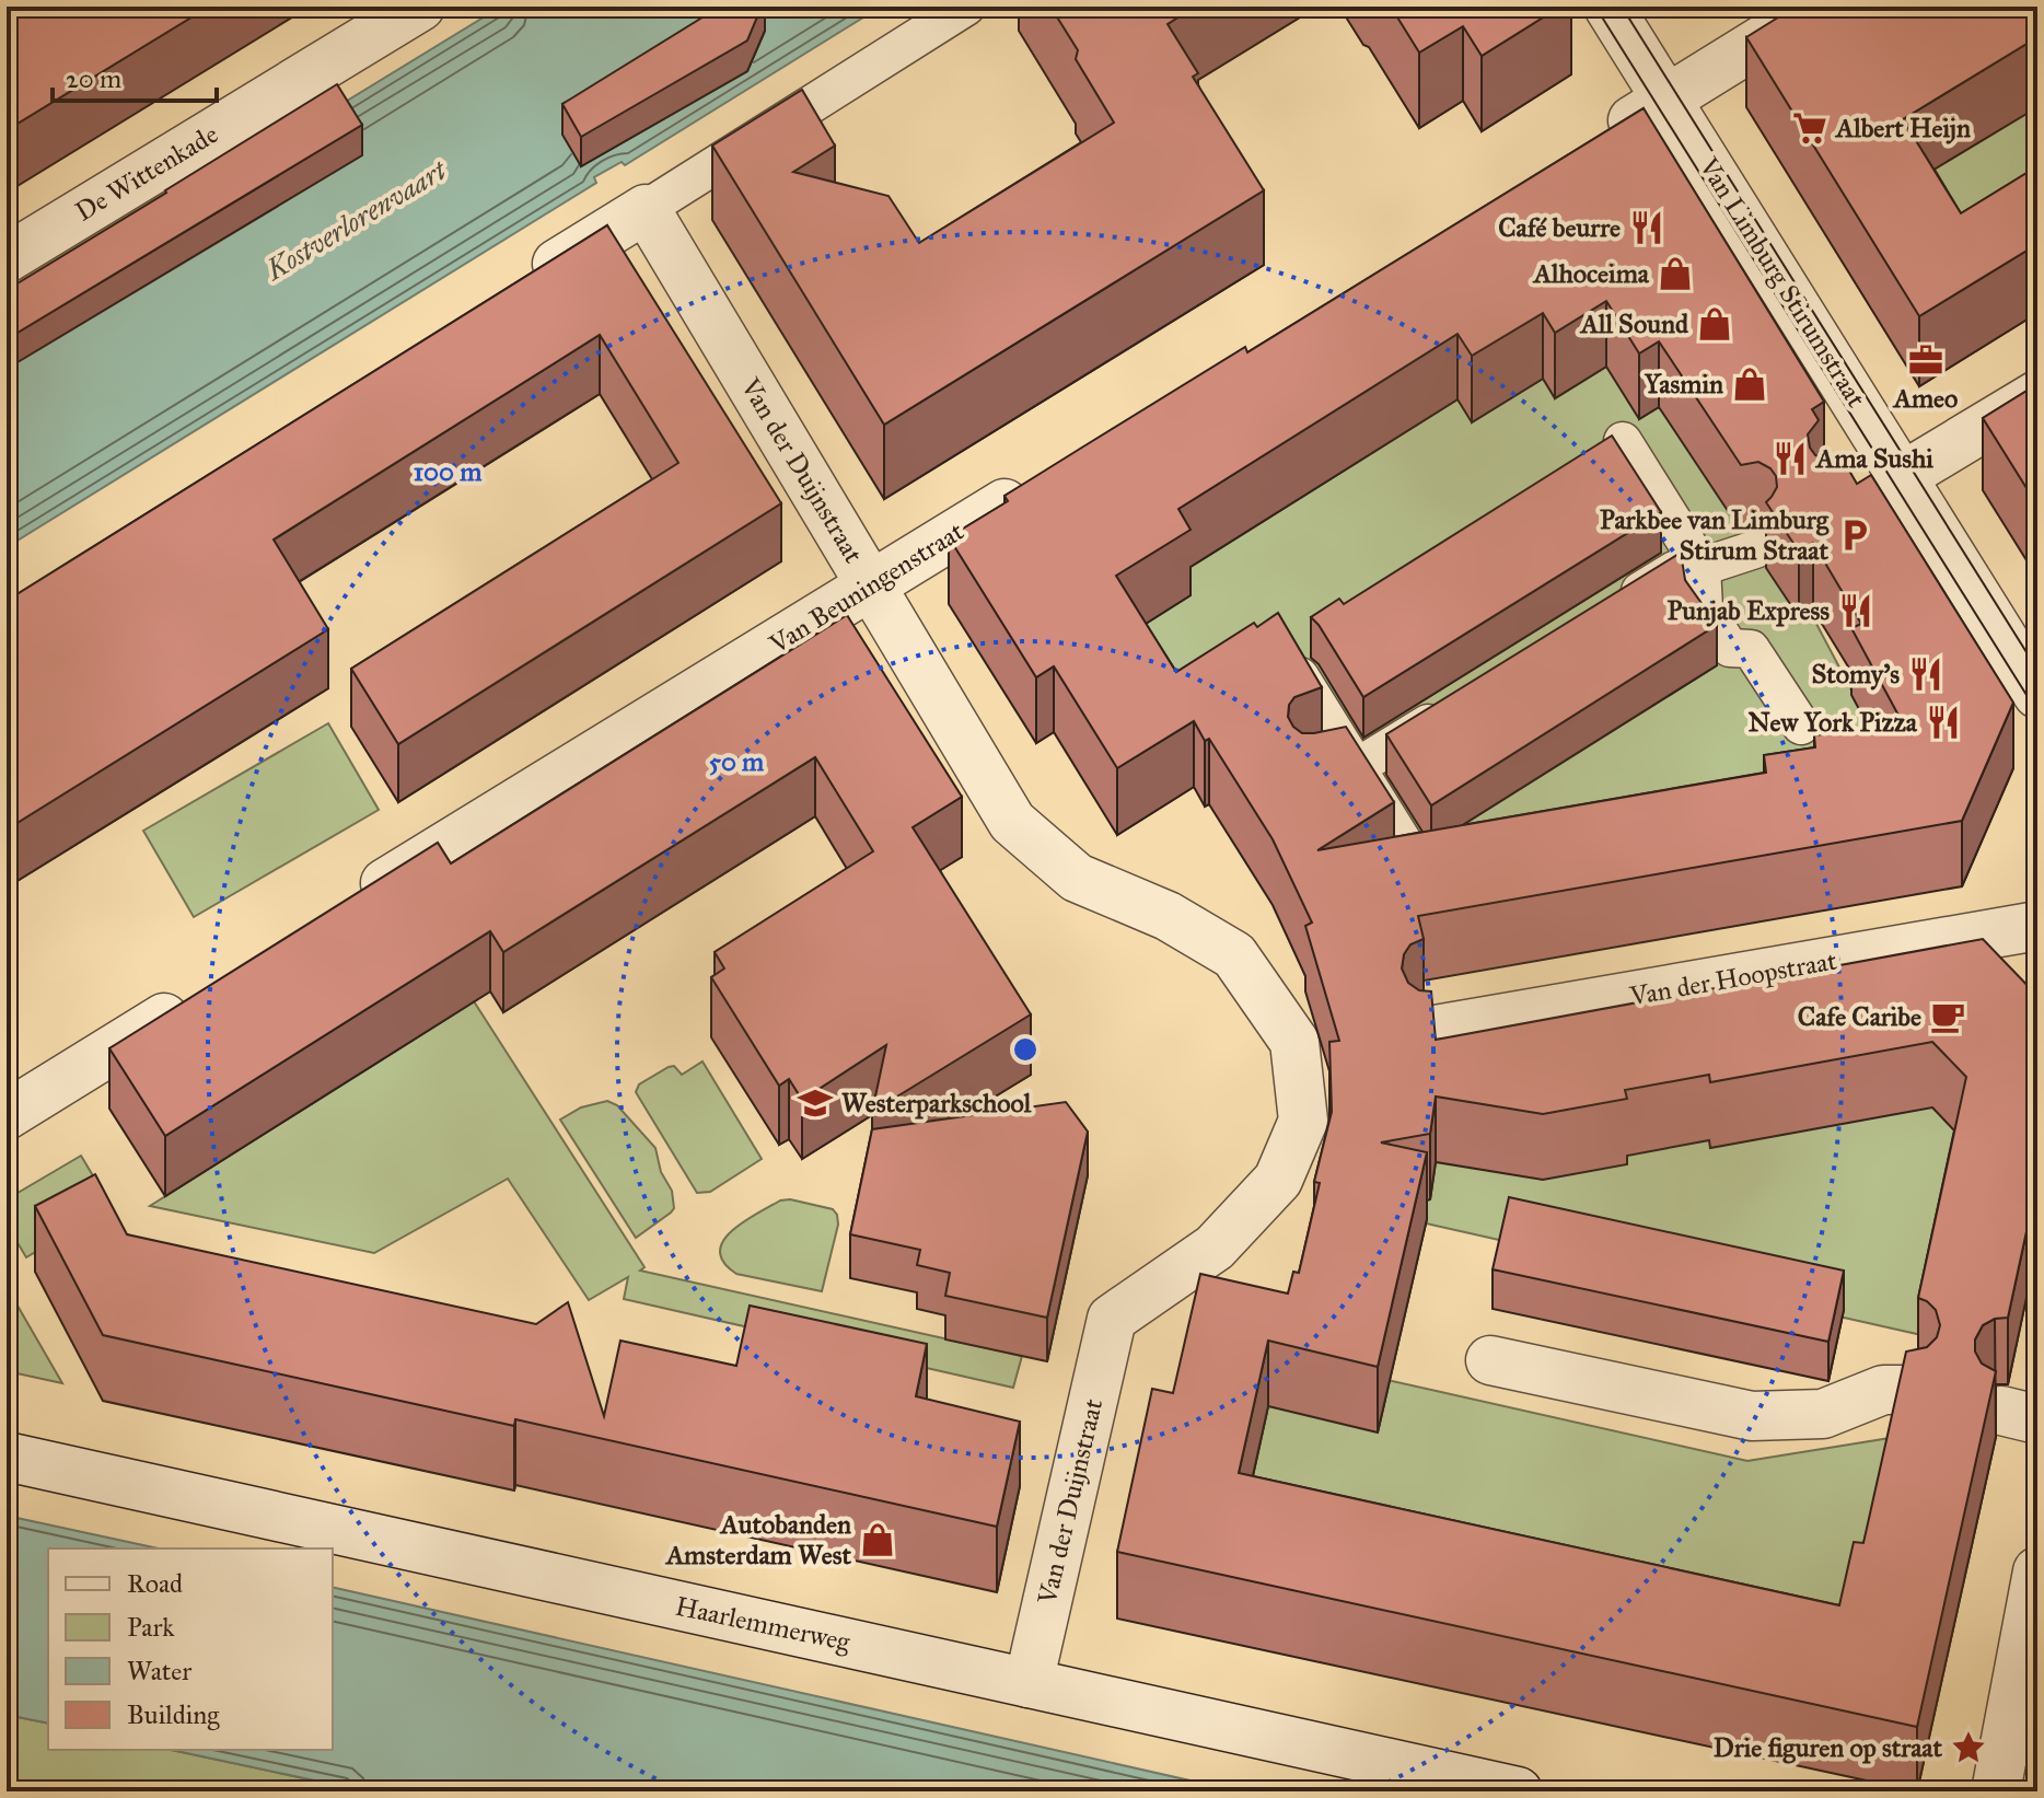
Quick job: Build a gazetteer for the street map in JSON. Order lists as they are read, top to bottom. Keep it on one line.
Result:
{"streets":{"street":["De Wittenkade","Van Limburg Stirumstraat","Van der Duijnstraat","Van Beuningenstraat","Van der Hoopstraat","Haarlemmerweg"]},"crossings":[["Van der Duijnstraat","Van Beuningenstraat"],["Van der Duijnstraat","Haarlemmerweg"]],"water":["Kostverlorenvaart"],"places":{"supermarket":["Albert Heijn"],"restaurant":["Café beurre","Ama Sushi","Punjab Express","Stomy's","New York Pizza"],"shop":["Alhoceima","All Sound","Yasmin","Autobanden Amsterdam West"],"office":["Ameo"],"parking":["Parkbee van Limburg Stirum Straat"],"cafe":["Cafe Caribe"],"school or university":["Westerparkschool"],"place":["Drie figuren op straat"]},"legend":["Road","Park","Water","Building"],"scale_bar":"20 m","rings":["100 m","50 m"]}
